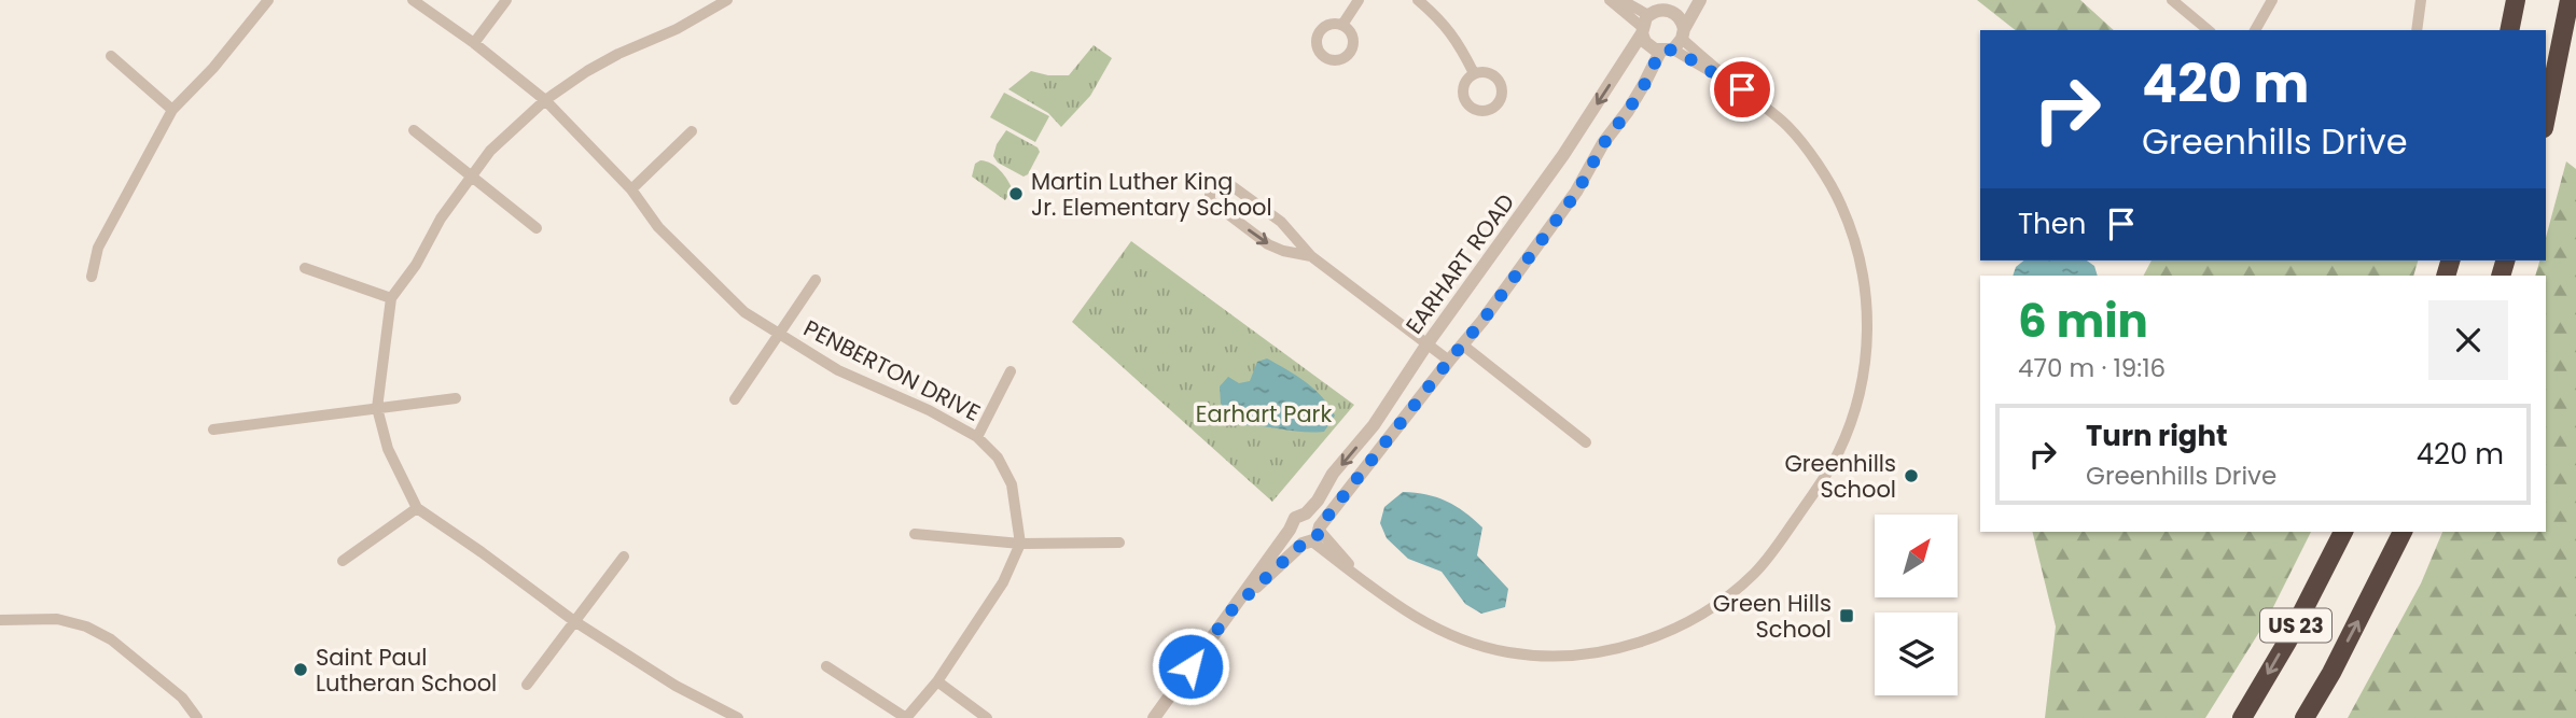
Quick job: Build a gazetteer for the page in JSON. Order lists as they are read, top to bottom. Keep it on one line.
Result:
{"streets":{"highway":["US 23"],"street":["EARHART ROAD","PENBERTON DRIVE"]},"parks":["Earhart Park"],"places":{"other":["Martin Luther King Jr. Elementary School","Greenhills School","Saint Paul Lutheran School"],"transit":["Green Hills School"]},"north":"top right","page":{"turn":["420 m","Greenhills Drive"],"then":"Then","heading":["6 min","470 m · 19:16"],"list":[{"name":"Turn right","note":"Greenhills Drive","value":"420 m"}]}}
